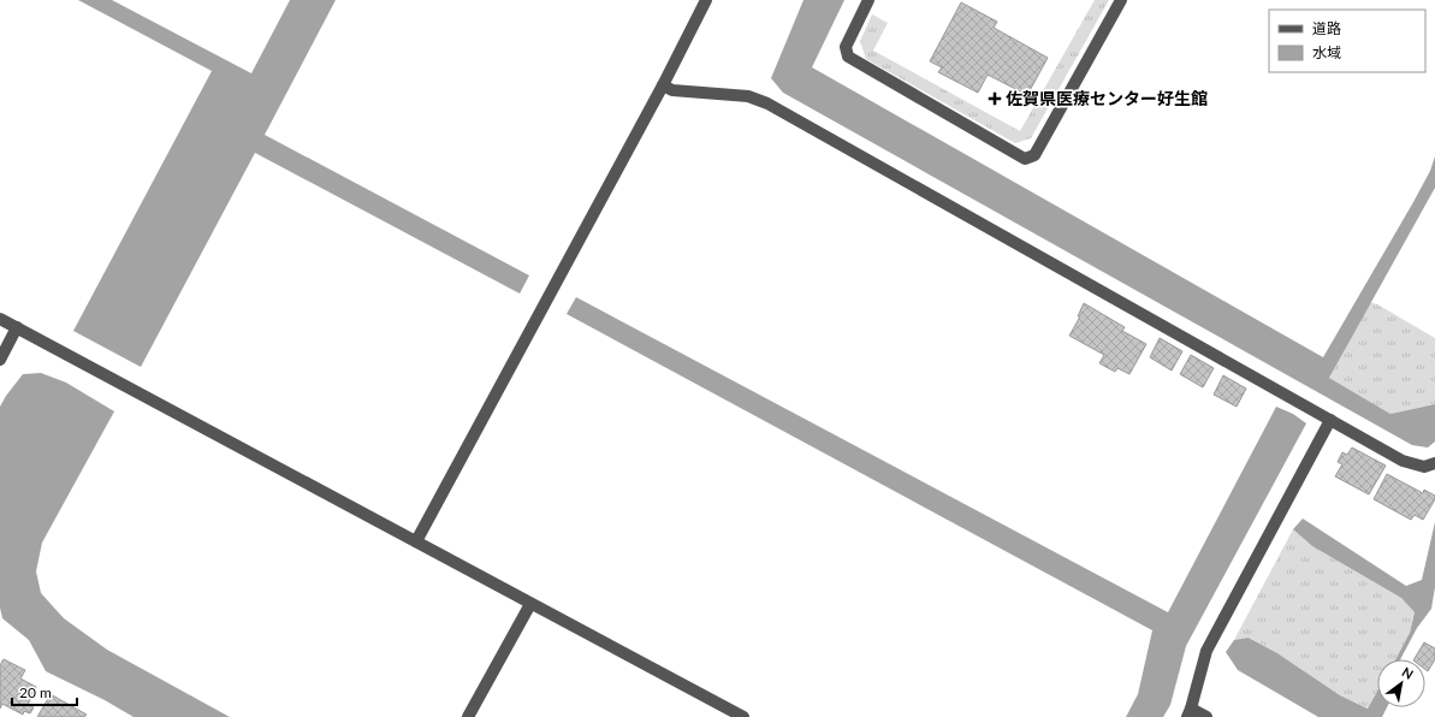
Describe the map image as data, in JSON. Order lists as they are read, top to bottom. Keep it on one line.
{"places":{"health":["佐賀県医療センター好生館"]},"legend":["道路","水域"],"scale_bar":"20 m","north":"top right"}
